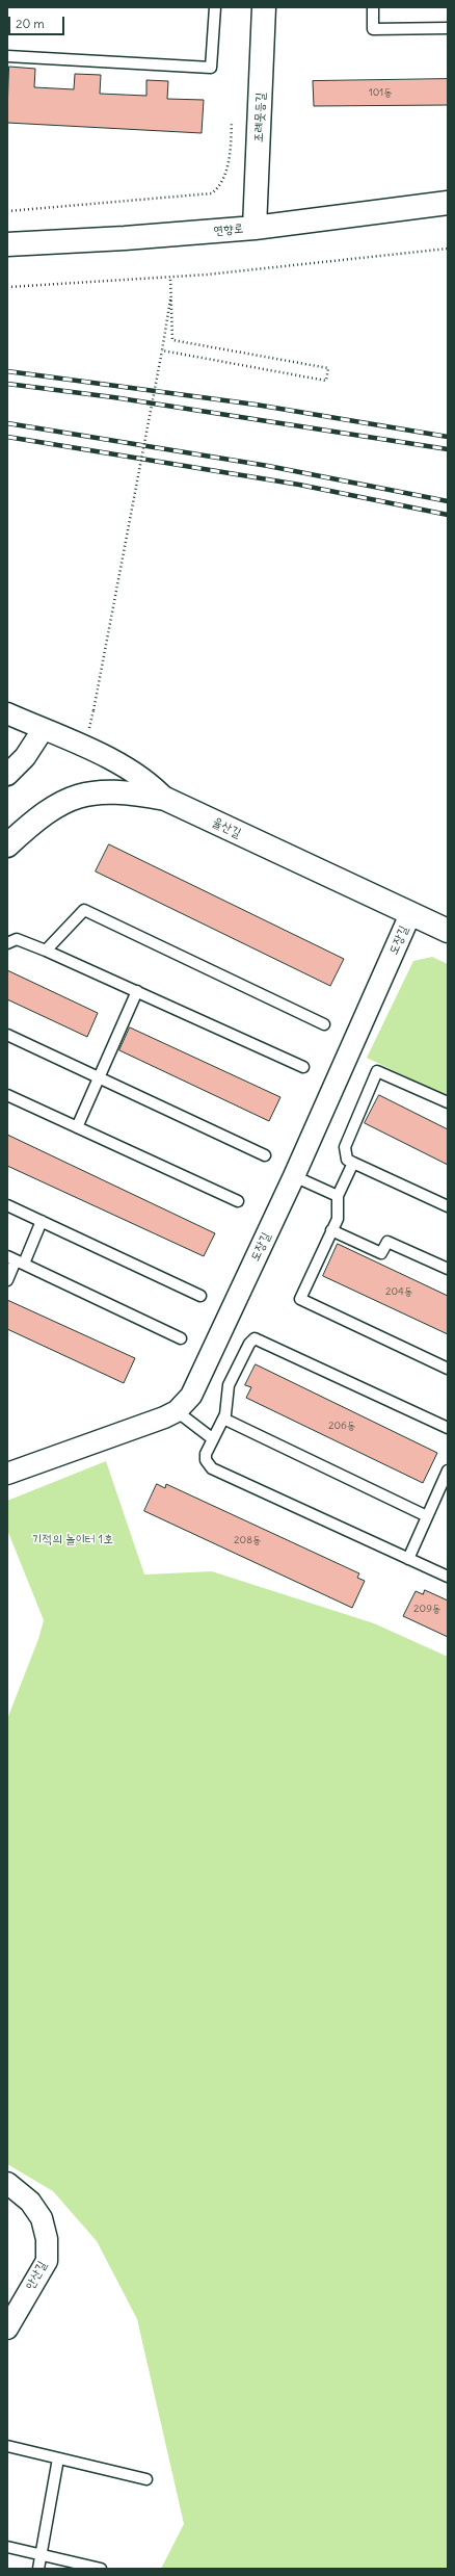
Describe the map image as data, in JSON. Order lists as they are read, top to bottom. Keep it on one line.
{"streets":{"street":["조례못등길","연향로","율산길","도장길","안산길"]},"crossings":[["조례못등길","연향로"],["율산길","도장길"]],"parks":["기적의 놀이터 1호"],"house_numbers":["101동","204동","206동","208동","209동"],"scale_bar":"20 m"}
